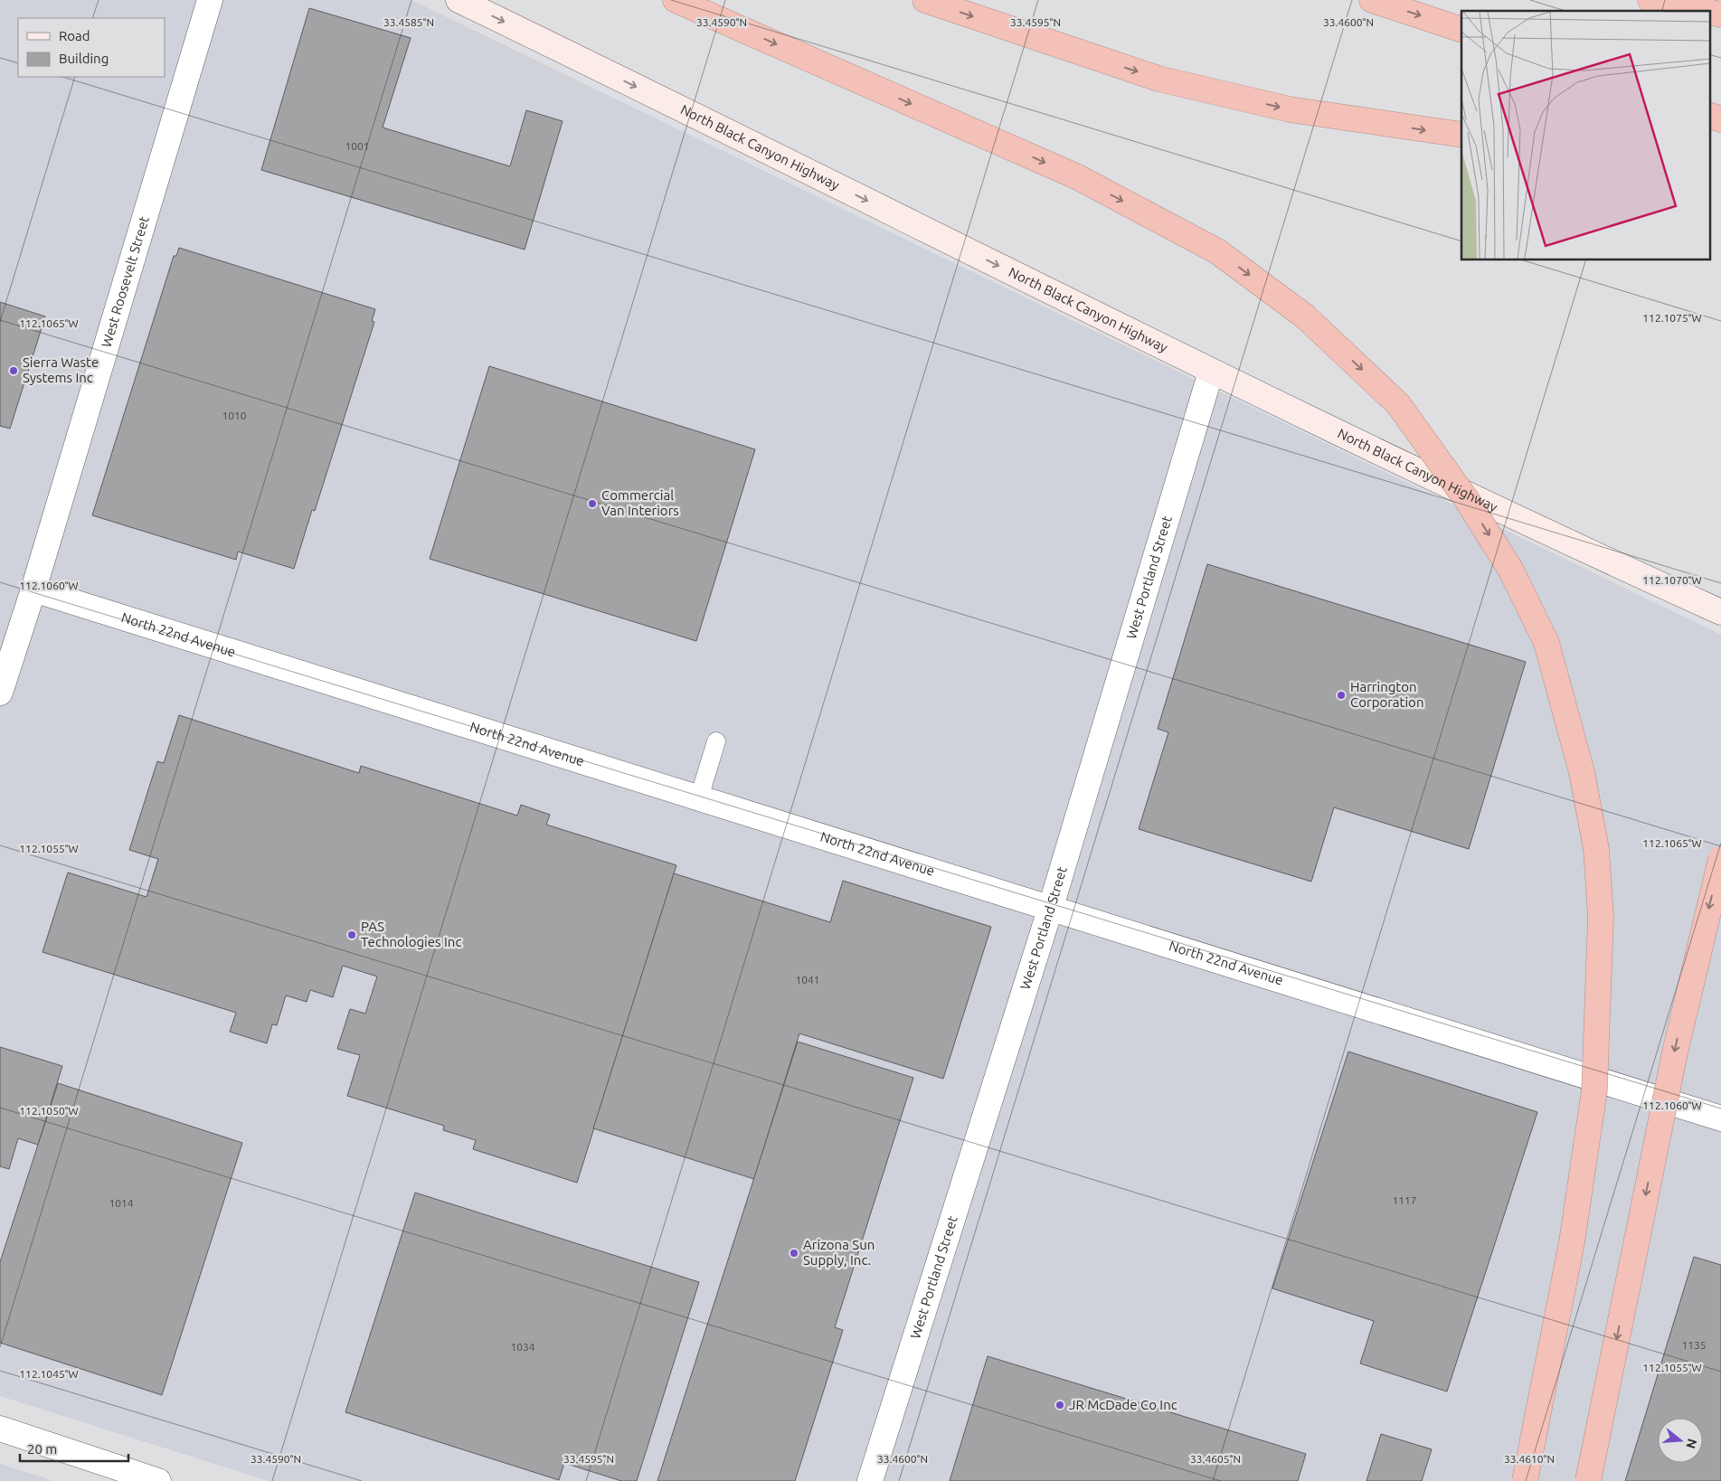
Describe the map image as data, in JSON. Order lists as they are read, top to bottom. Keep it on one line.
{"streets":{"main road":["North Black Canyon Highway"],"street":["West Roosevelt Street","West Portland Street","North 22nd Avenue"]},"crossings":[["North Black Canyon Highway","West Portland Street"],["West Roosevelt Street","North 22nd Avenue"],["West Portland Street","North 22nd Avenue"]],"one_way":["North Black Canyon Highway"],"places":["Sierra Waste Systems Inc","Commercial Van Interiors","Harrington Corporation","PAS Technologies Inc","Arizona Sun Supply, Inc.","JR McDade Co Inc"],"house_numbers":["1001","1010","1041","1117","1014","1135","1034"],"legend":["Road","Building"],"scale_bar":"20 m","north":"right","coordinates":["33.4585°N","33.4590°N","33.4595°N","33.4600°N","112.1075°W","112.1065°W","112.1070°W","112.1060°W","112.1055°W","112.1050°W","112.1045°W","33.4605°N","33.4610°N"]}
